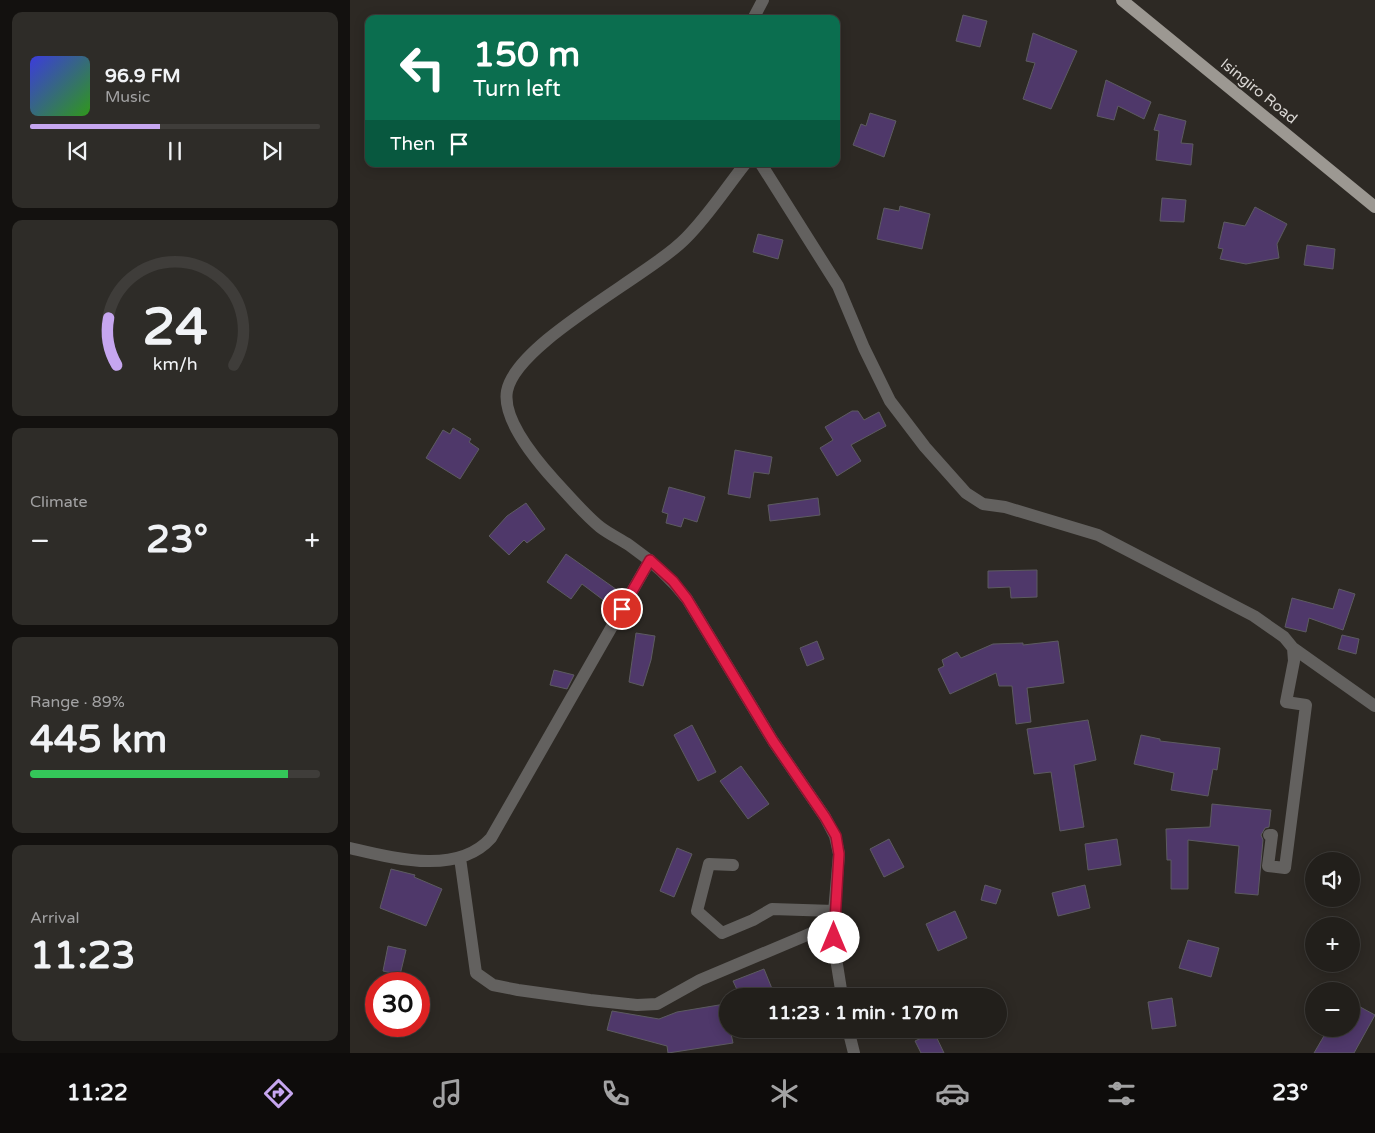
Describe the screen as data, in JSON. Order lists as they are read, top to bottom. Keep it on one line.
{"streets":{"main road":["Isingiro Road"]},"page":{"turn":["150 m","Turn left"],"song":["96.9 FM","Music"],"then":"Then","tile":["Climate",["Range · 89%","445 km"],["Arrival","11:23"]],"heat":["−","23°","+"],"map_buttons":["+","−"],"limit":"30","trip":"11:23 · 1 min · 170 m","tabs":["11:22","23°"],"gauge":["24","km/h"]}}
